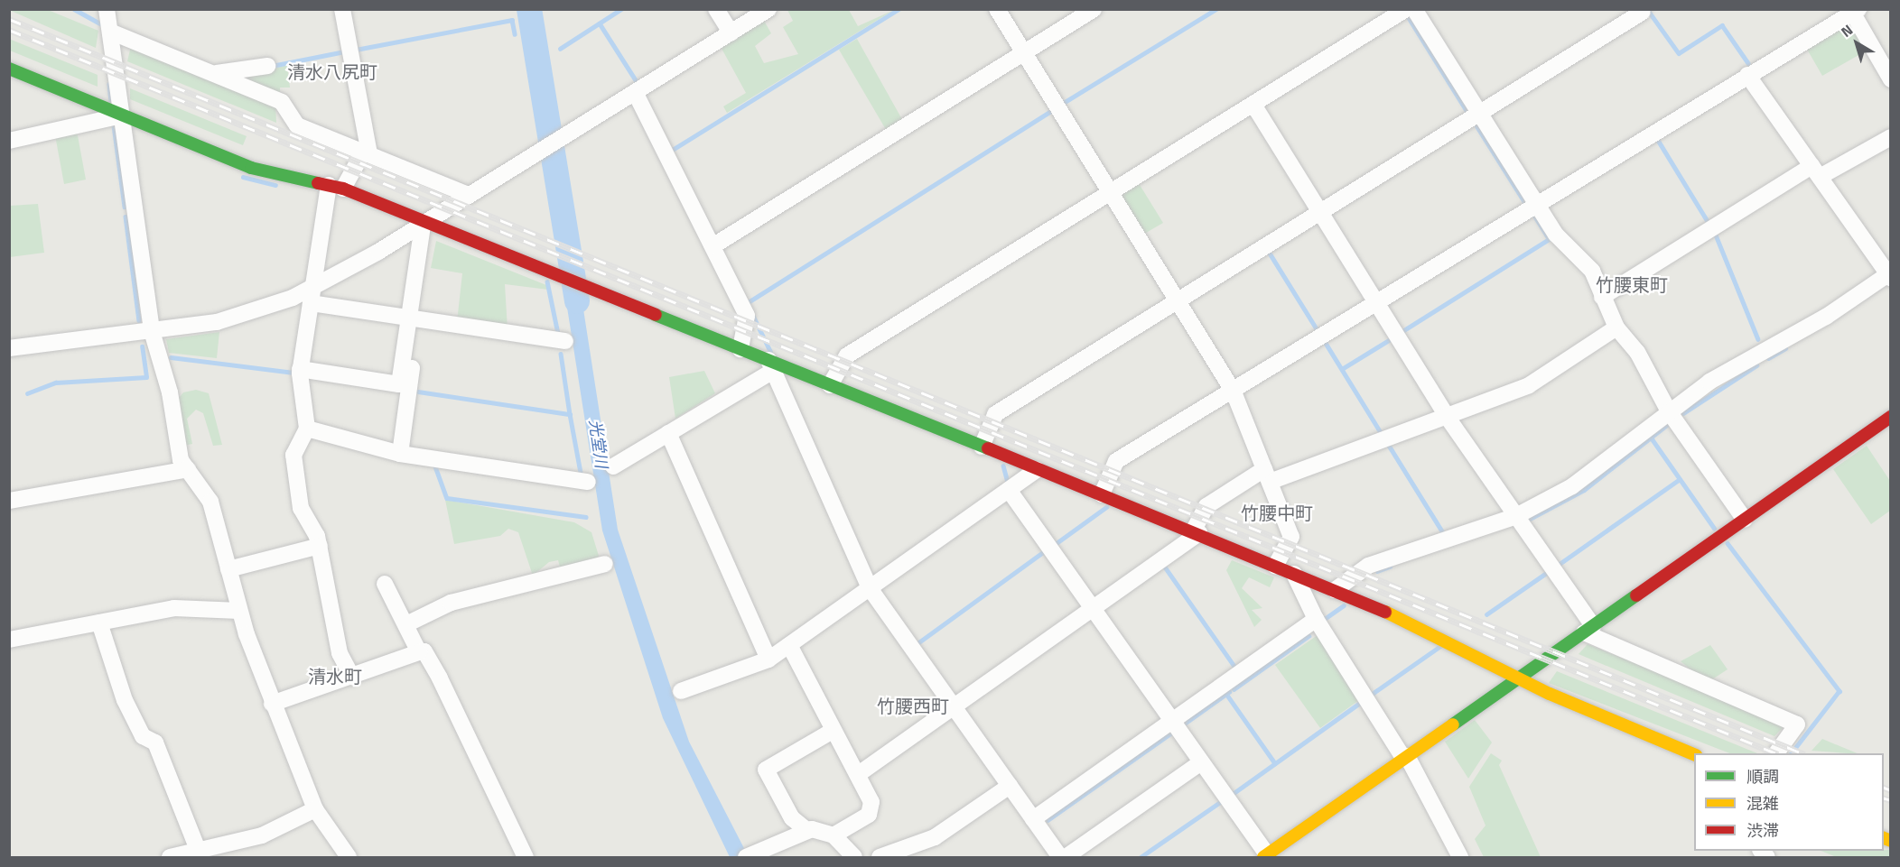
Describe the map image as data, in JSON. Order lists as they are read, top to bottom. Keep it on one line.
{"districts":["清水八尻町","竹腰東町","竹腰中町","清水町","竹腰西町"],"water":["光堂川"],"legend":["順調","混雑","渋滞"],"north":"top left"}
